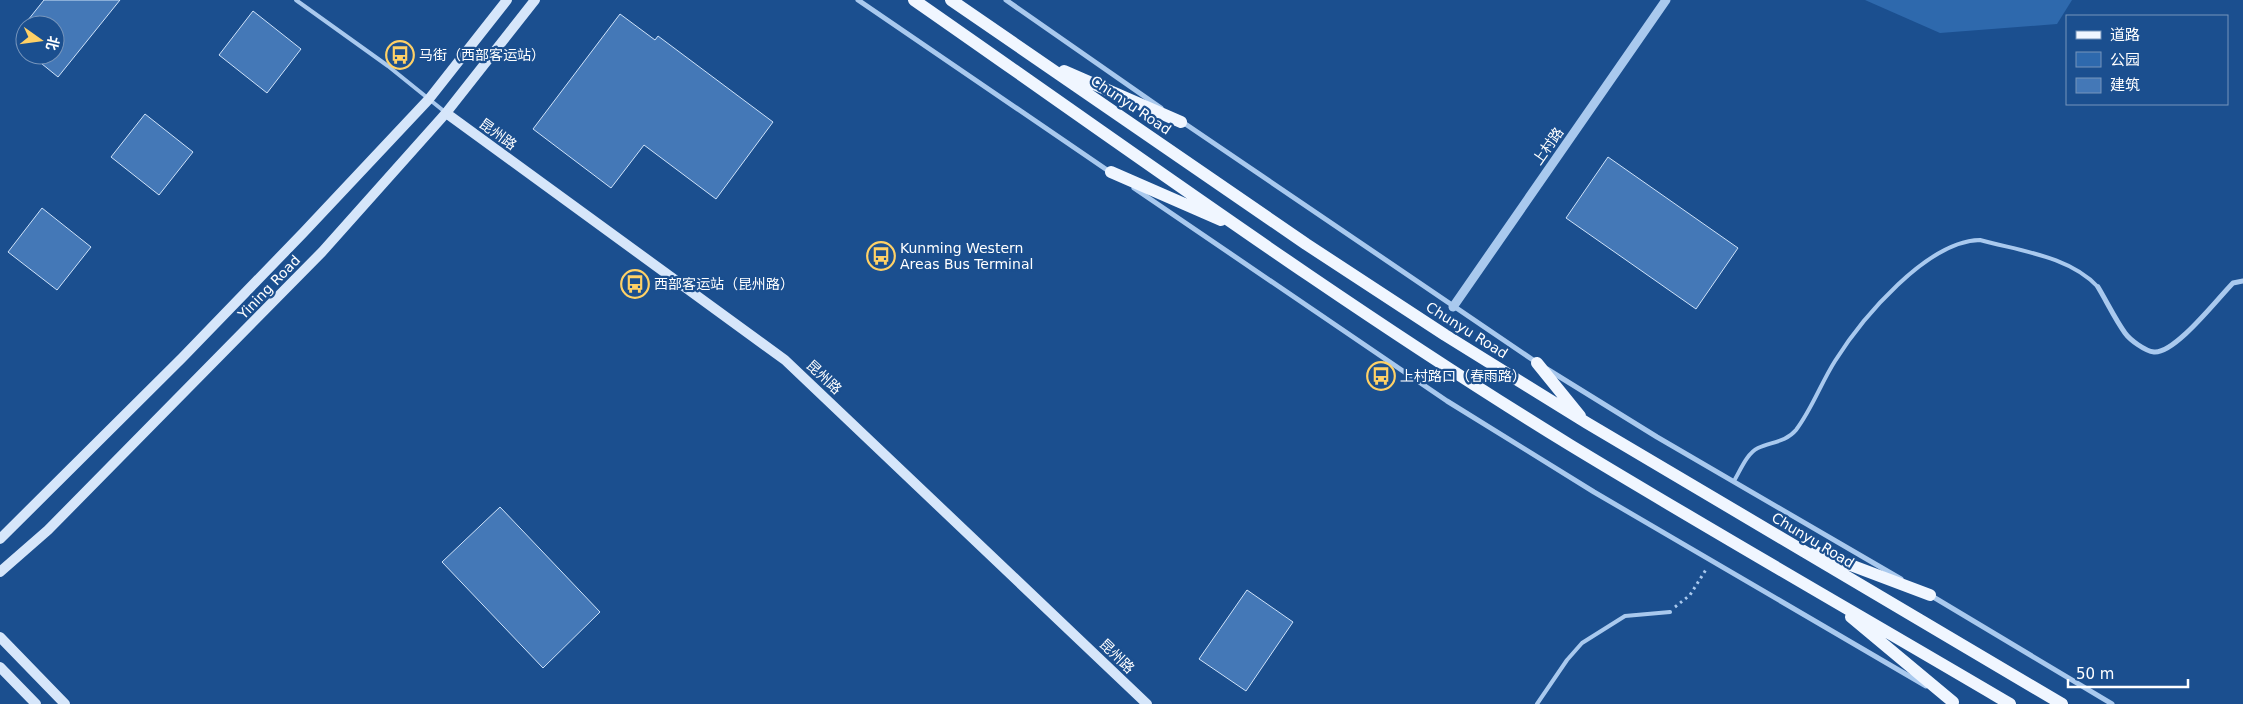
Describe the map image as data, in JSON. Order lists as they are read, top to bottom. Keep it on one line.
{"streets":{"main road":["Chunyu Road","昆州路","Yining Road"],"street":["上村路"]},"crossings":[["昆州路","Yining Road"]],"places":{"bus stop":["马街（西部客运站）","Kunming Western Areas Bus Terminal","西部客运站（昆州路）","上村路口（春雨路）"]},"legend":["道路","公园","建筑"],"scale_bar":"50 m","north":"right"}
